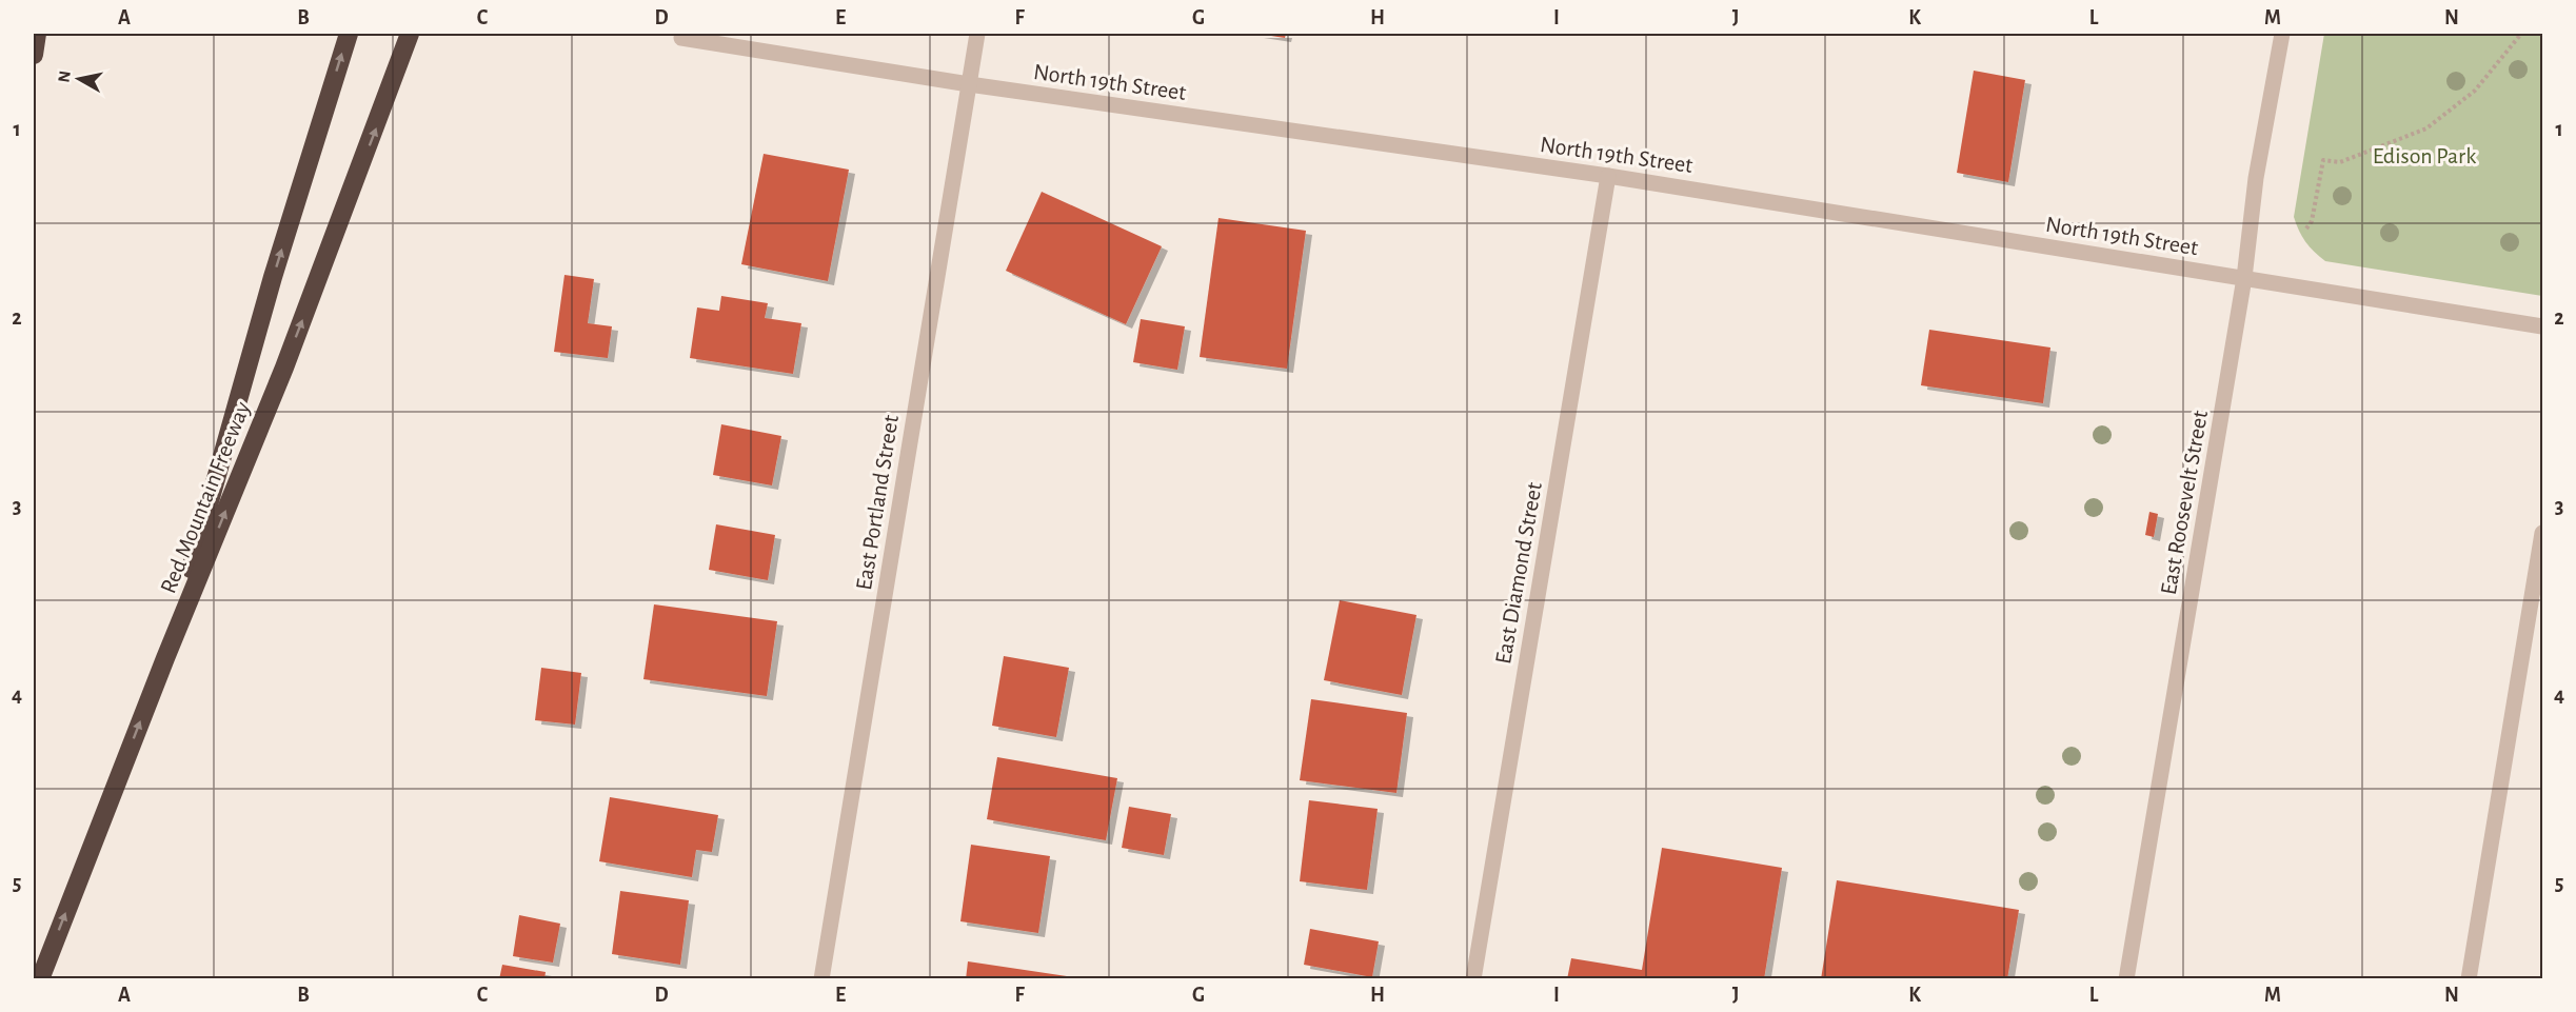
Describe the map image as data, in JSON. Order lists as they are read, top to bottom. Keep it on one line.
{"streets":{"highway":["Red Mountain Freeway"],"street":["North 19th Street","East Portland Street","East Roosevelt Street","East Diamond Street"]},"crossings":[["North 19th Street","East Portland Street"],["North 19th Street","East Roosevelt Street"],["North 19th Street","East Diamond Street"]],"parks":["Edison Park"],"north":"left","grid":{"columns":["A","B","C","D","E","F","G","H","I","J","K","L","M","N"],"rows":["1","2","3","4","5"]}}
